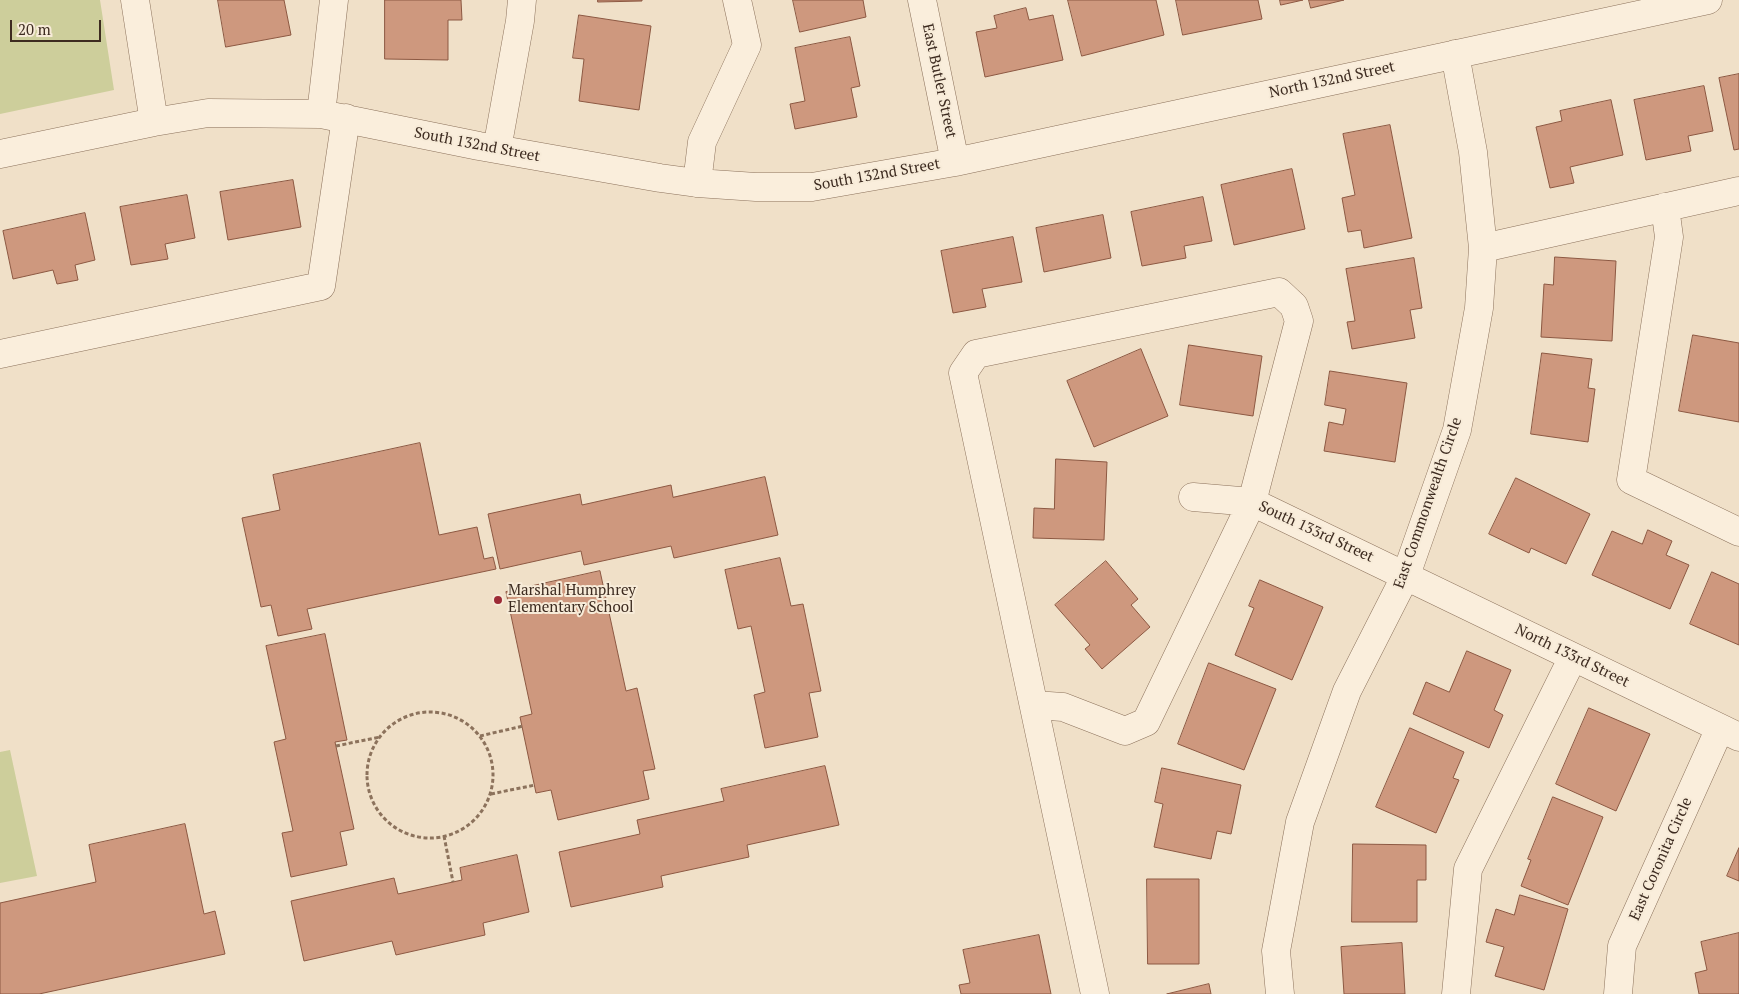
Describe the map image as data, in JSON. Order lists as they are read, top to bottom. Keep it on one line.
{"streets":{"street":["North 132nd Street","East Butler Street","South 132nd Street","East Commonwealth Circle","South 133rd Street","North 133rd Street","East Coronita Circle"]},"crossings":[["North 132nd Street","East Butler Street"],["North 132nd Street","South 132nd Street"],["North 132nd Street","East Commonwealth Circle"],["East Butler Street","South 132nd Street"],["East Commonwealth Circle","South 133rd Street"],["East Commonwealth Circle","North 133rd Street"],["South 133rd Street","North 133rd Street"],["North 133rd Street","East Coronita Circle"]],"places":["Marshal Humphrey Elementary School"],"scale_bar":"20 m"}
